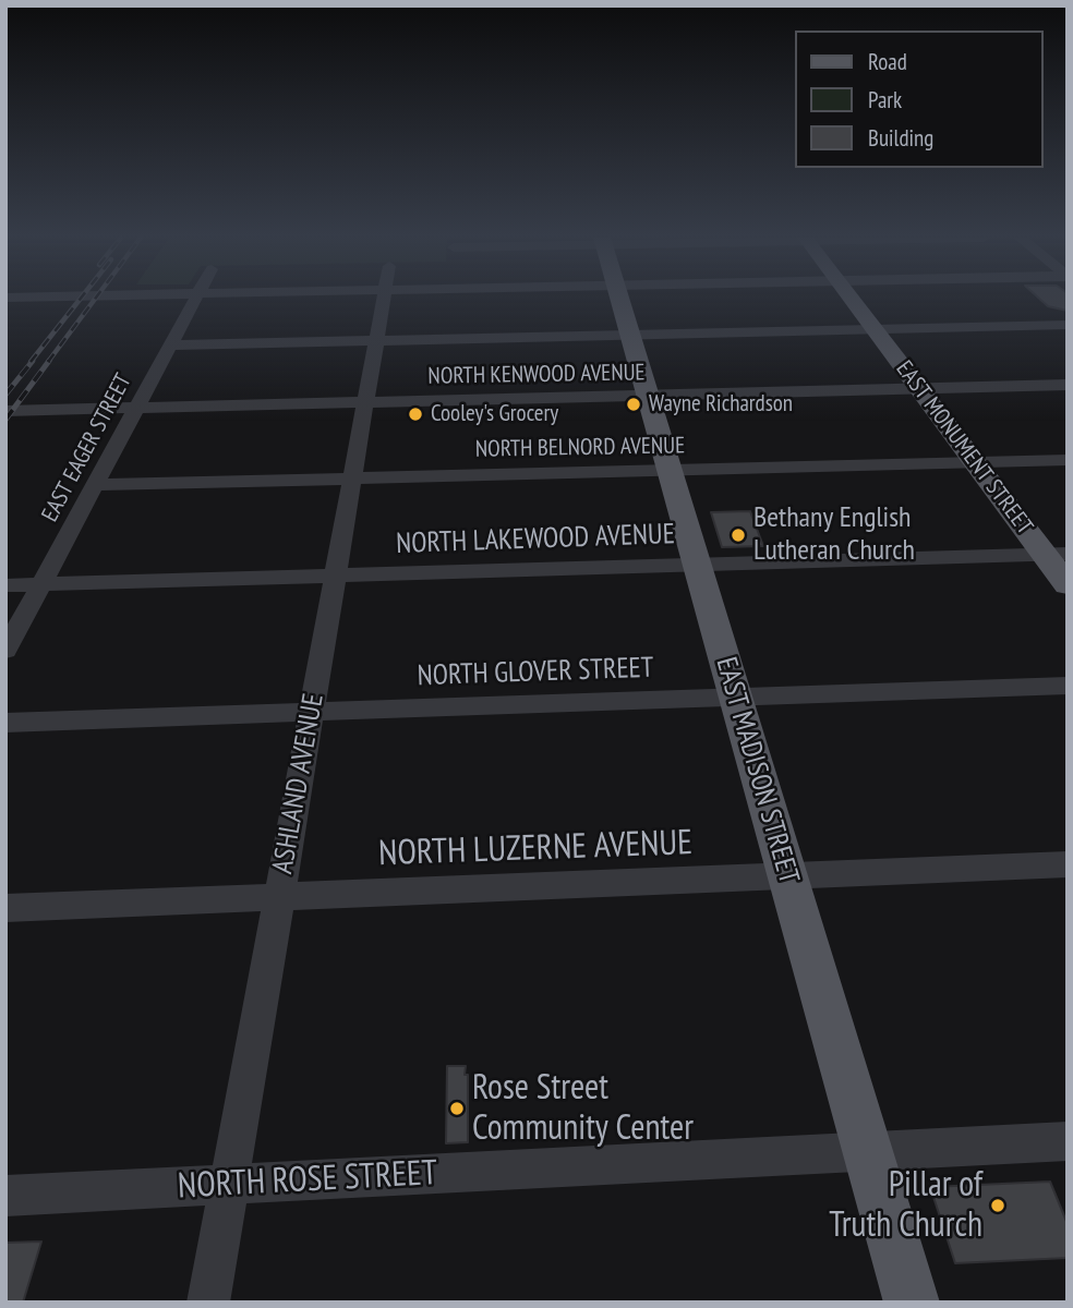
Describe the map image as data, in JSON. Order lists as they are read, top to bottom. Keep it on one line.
{"streets":{"main road":["EAST MONUMENT STREET","EAST MADISON STREET"],"street":["NORTH KENWOOD AVENUE","EAST EAGER STREET","NORTH BELNORD AVENUE","NORTH LAKEWOOD AVENUE","NORTH GLOVER STREET","ASHLAND AVENUE","NORTH LUZERNE AVENUE","NORTH ROSE STREET"]},"crossings":[["NORTH KENWOOD AVENUE","EAST EAGER STREET"],["NORTH KENWOOD AVENUE","EAST MONUMENT STREET"],["NORTH KENWOOD AVENUE","EAST MADISON STREET"],["NORTH KENWOOD AVENUE","ASHLAND AVENUE"],["EAST EAGER STREET","NORTH BELNORD AVENUE"],["EAST EAGER STREET","NORTH LAKEWOOD AVENUE"],["NORTH BELNORD AVENUE","EAST MONUMENT STREET"],["NORTH BELNORD AVENUE","EAST MADISON STREET"],["NORTH BELNORD AVENUE","ASHLAND AVENUE"],["EAST MONUMENT STREET","NORTH LAKEWOOD AVENUE"],["NORTH LAKEWOOD AVENUE","EAST MADISON STREET"],["NORTH LAKEWOOD AVENUE","ASHLAND AVENUE"],["NORTH GLOVER STREET","EAST MADISON STREET"],["NORTH GLOVER STREET","ASHLAND AVENUE"],["EAST MADISON STREET","NORTH LUZERNE AVENUE"],["EAST MADISON STREET","NORTH ROSE STREET"],["ASHLAND AVENUE","NORTH LUZERNE AVENUE"],["ASHLAND AVENUE","NORTH ROSE STREET"]],"places":["Wayne Richardson","Cooley's Grocery","Bethany English Lutheran Church","Rose Street Community Center","Pillar of Truth Church"],"legend":["Road","Park","Building"]}
